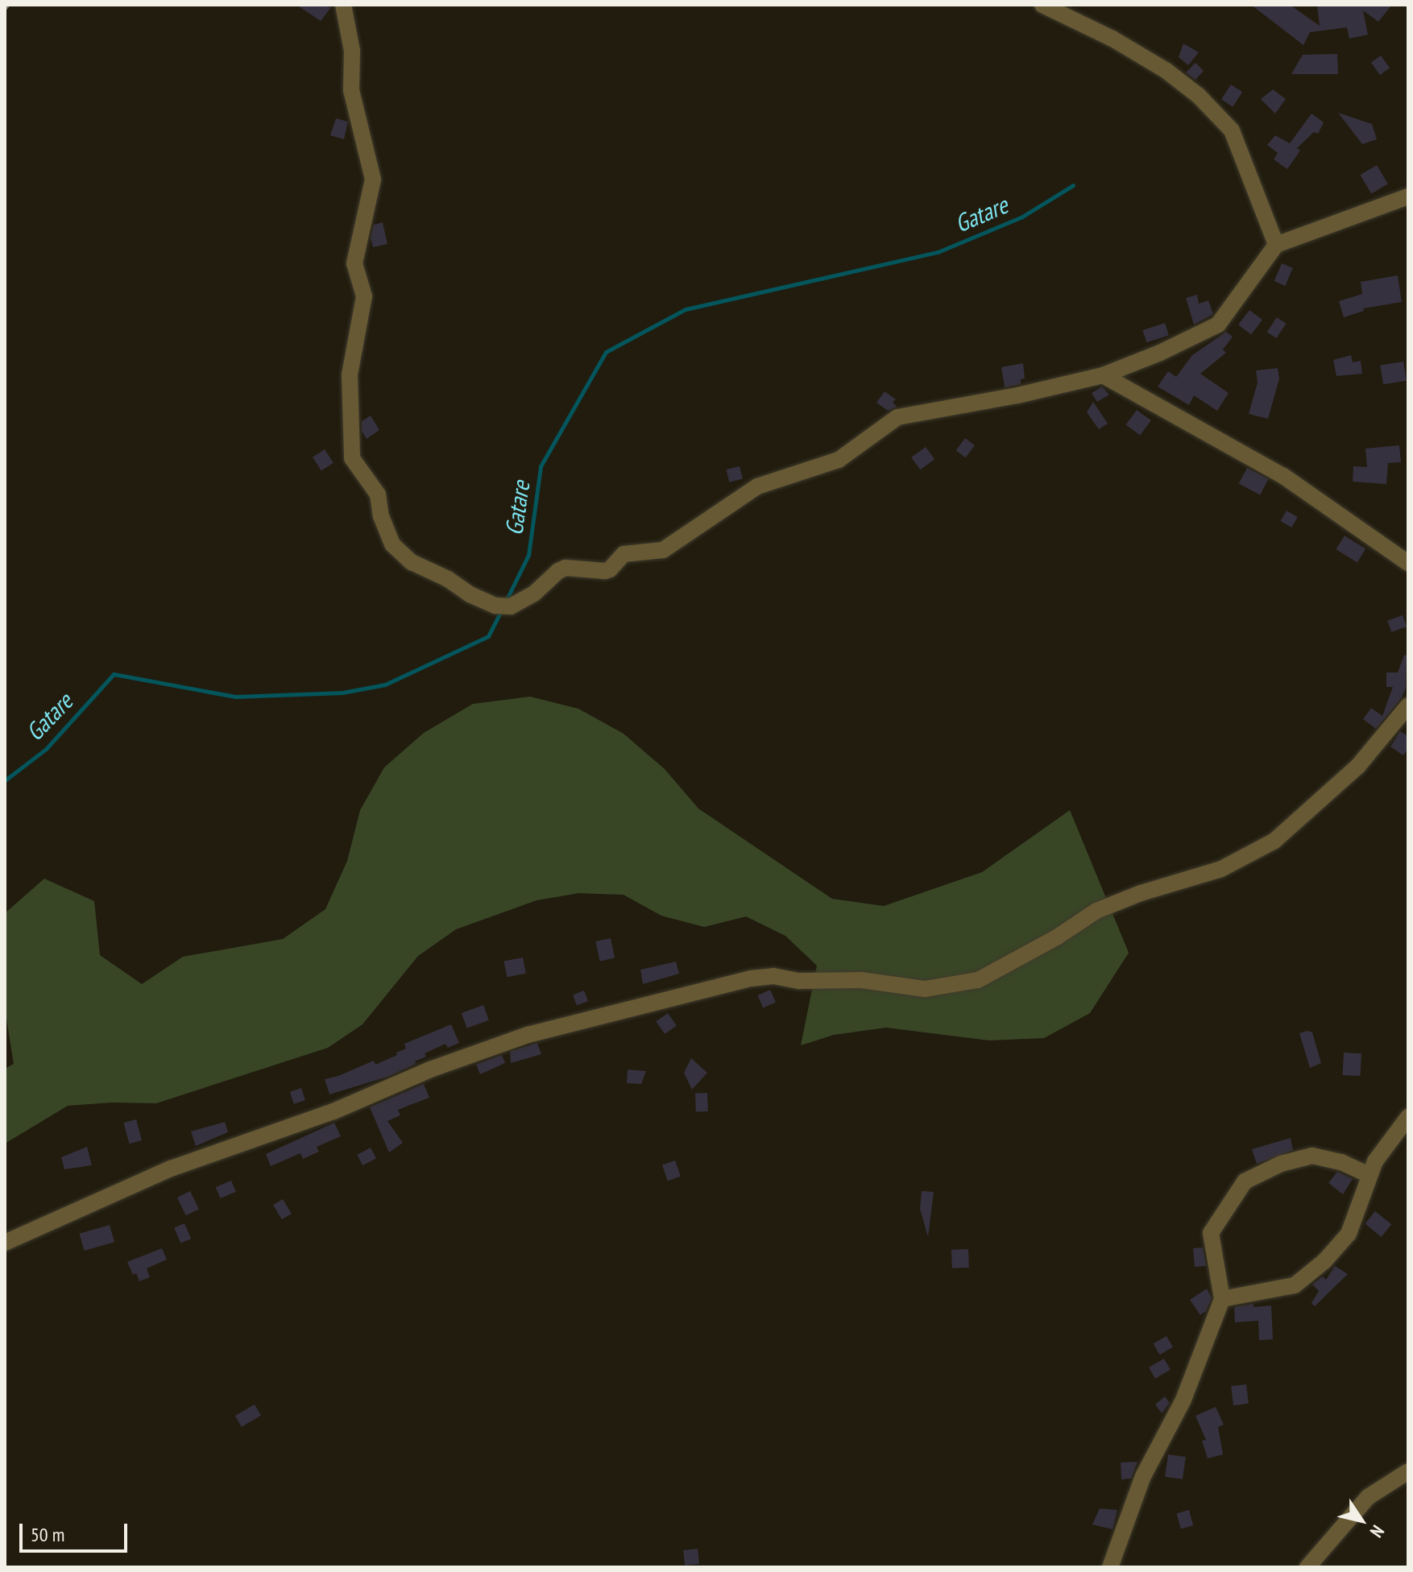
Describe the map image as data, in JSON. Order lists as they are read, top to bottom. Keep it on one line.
{"water":["Gatare"],"scale_bar":"50 m","north":"bottom right"}
